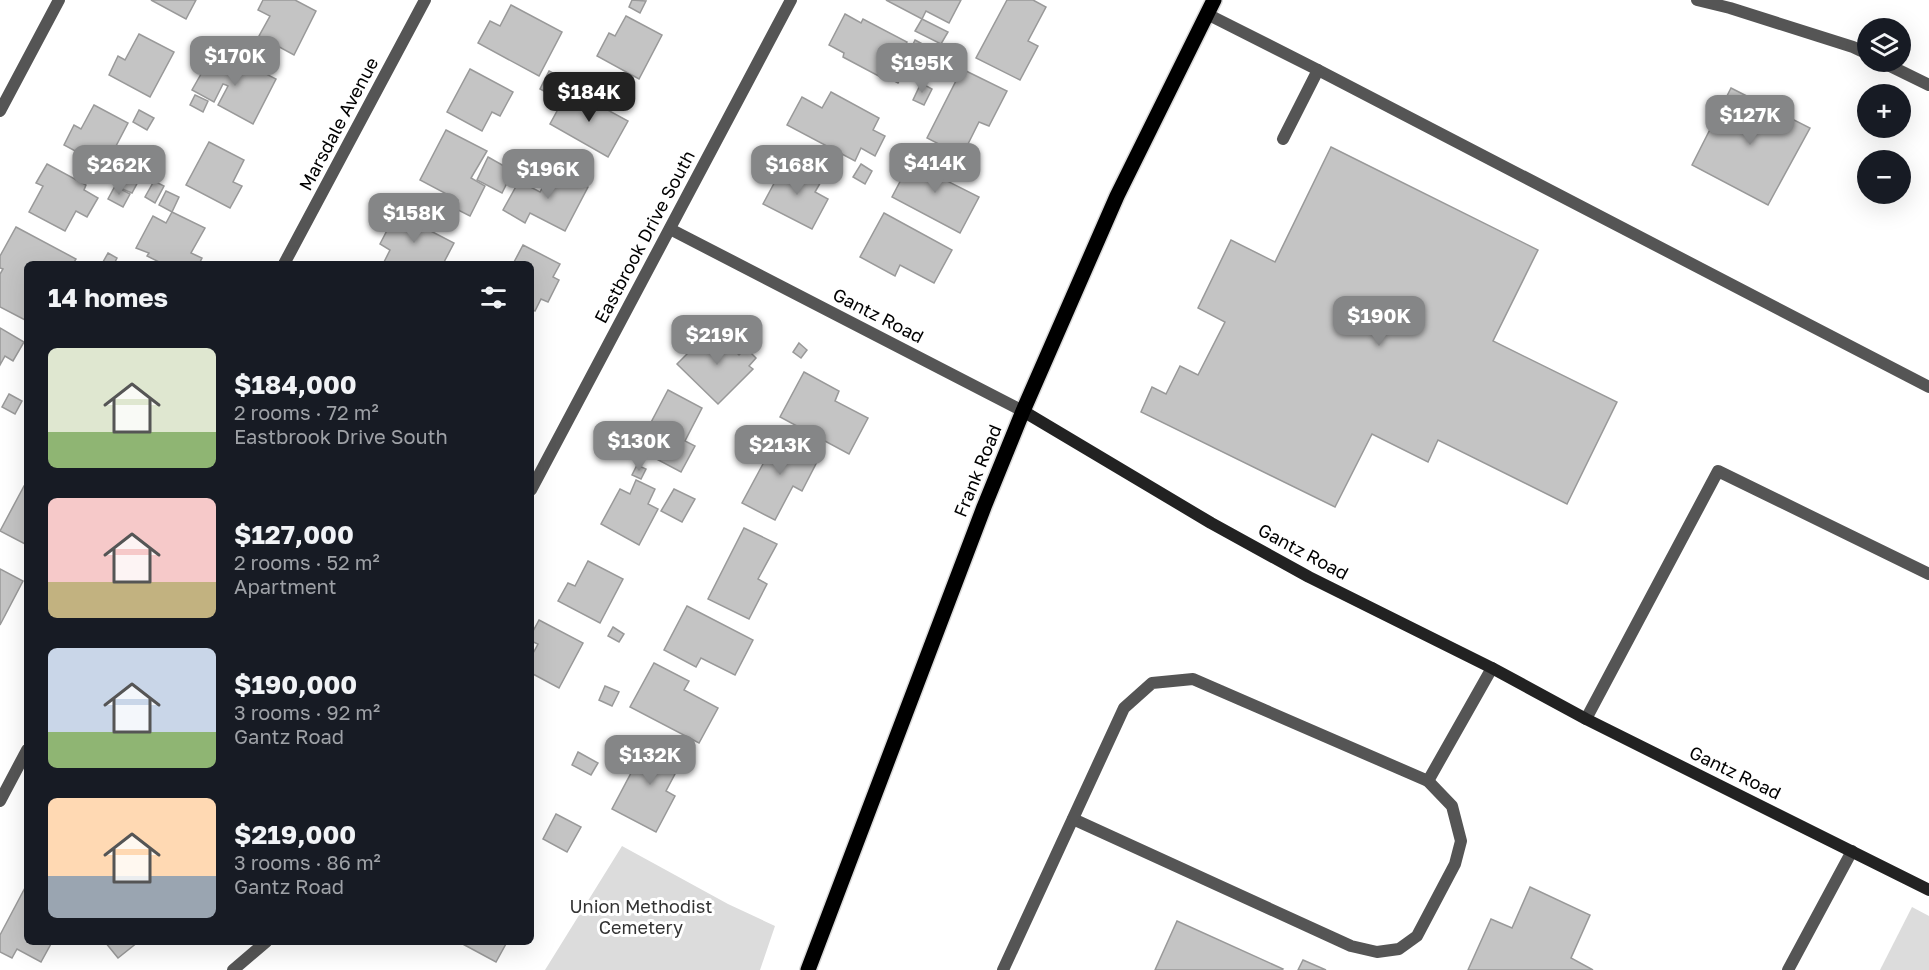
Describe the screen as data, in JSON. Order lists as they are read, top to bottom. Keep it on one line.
{"streets":{"main road":["Gantz Road","Frank Road"],"street":["Marsdale Avenue","Eastbrook Drive South"]},"crossings":[["Eastbrook Drive South","Gantz Road"],["Gantz Road","Frank Road"]],"parks":["Union Methodist Cemetery"],"page":{"map_buttons":["+","−"],"price":["$170K","$195K","$184K","$127K","$414K","$262K","$168K","$196K","$158K","$190K","$219K","$130K","$213K","$132K"],"heading":"14 homes","list":[{"name":"$184,000","note":"2 rooms · 72 m² · Eastbrook Drive South"},{"name":"$127,000","note":"2 rooms · 52 m² · Apartment"},{"name":"$190,000","note":"3 rooms · 92 m² · Gantz Road"},{"name":"$219,000","note":"3 rooms · 86 m² · Gantz Road"}]}}
